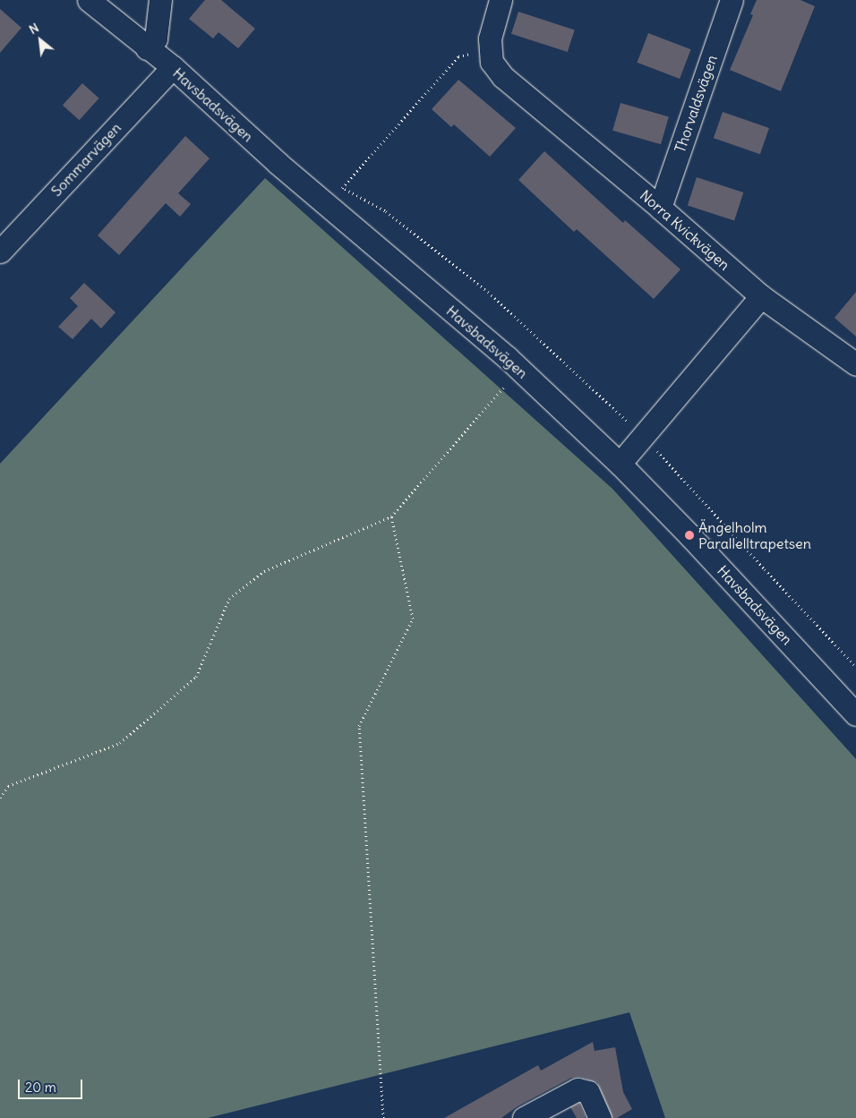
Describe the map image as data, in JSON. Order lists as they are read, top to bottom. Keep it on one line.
{"streets":{"street":["Thorvaldsvägen","Havsbadsvägen","Sommarvägen","Norra Kvickvägen"]},"crossings":[["Thorvaldsvägen","Norra Kvickvägen"],["Havsbadsvägen","Sommarvägen"]],"places":["Ängelholm Parallelltrapetsen"],"scale_bar":"20 m","north":"top left"}
